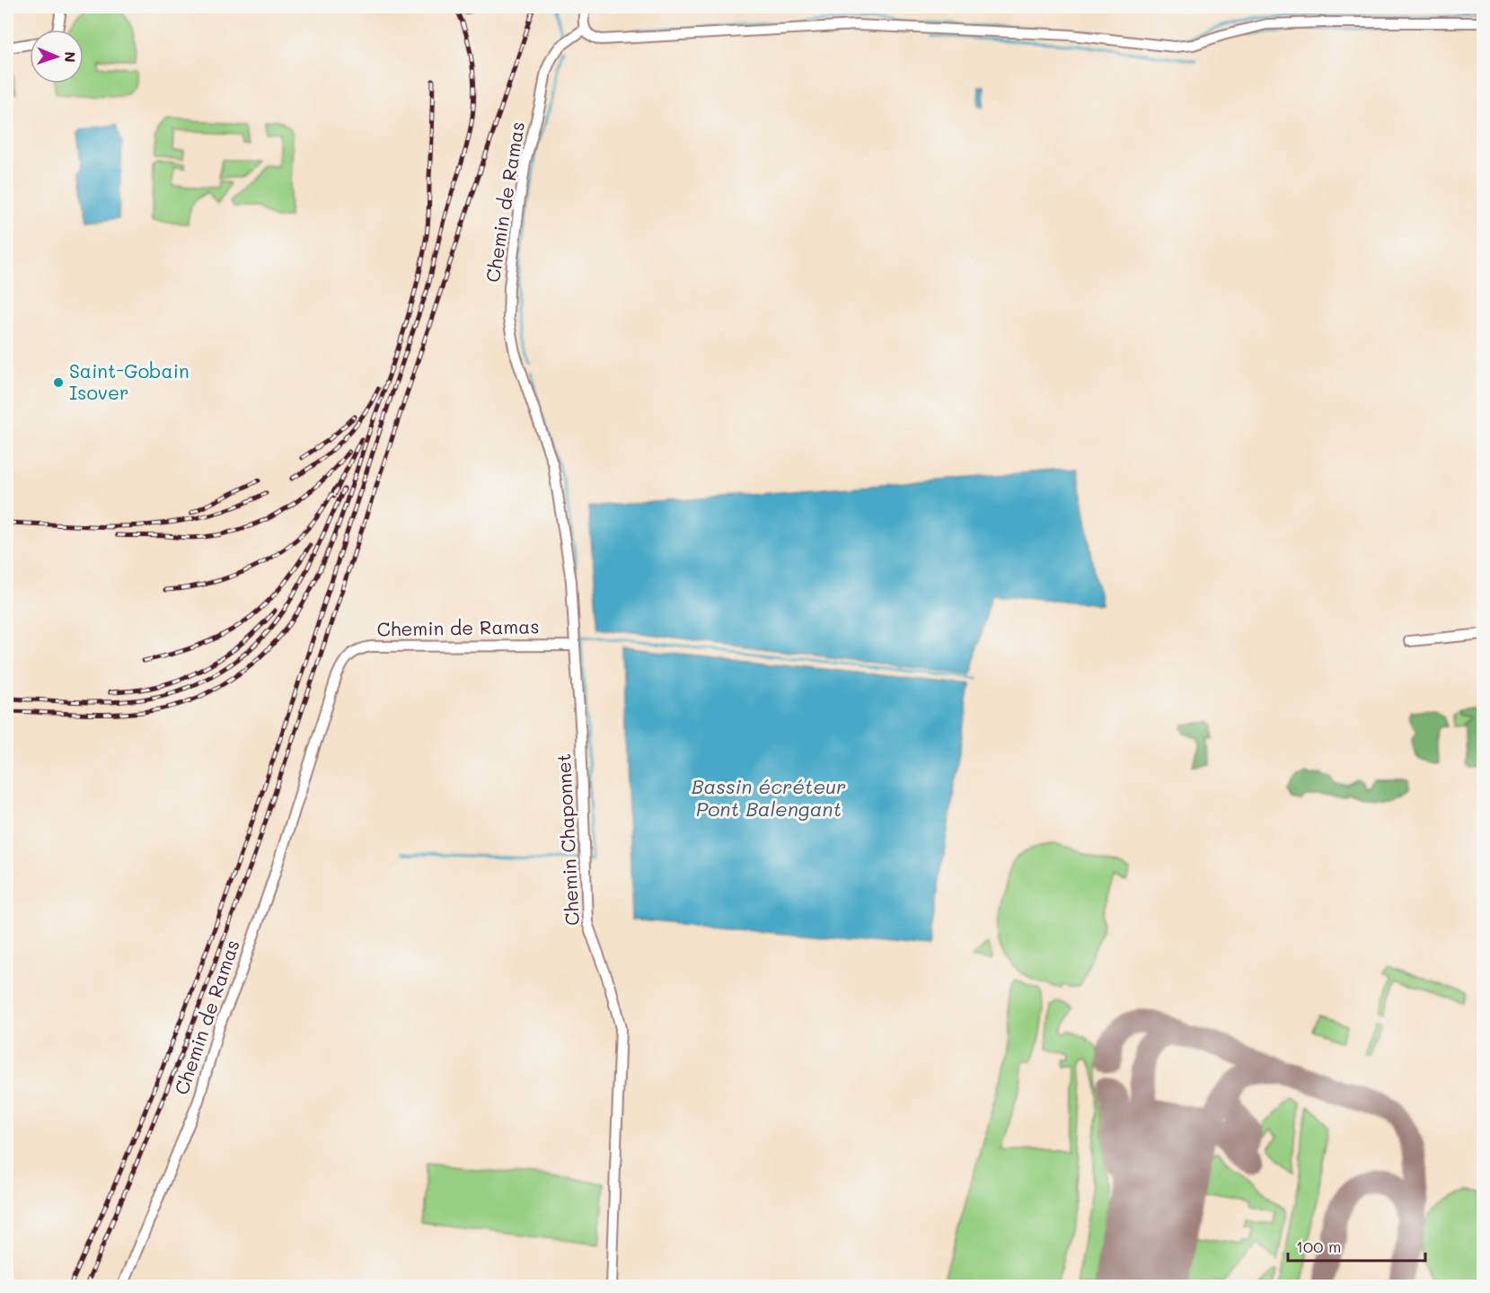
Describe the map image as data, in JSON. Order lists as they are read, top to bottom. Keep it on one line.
{"streets":{"street":["Chemin de Ramas","Chemin Chaponnet"]},"crossings":[["Chemin de Ramas","Chemin Chaponnet"]],"water":["Bassin écréteur Pont Balengant"],"places":["Saint-Gobain Isover"],"scale_bar":"100 m","north":"right"}
